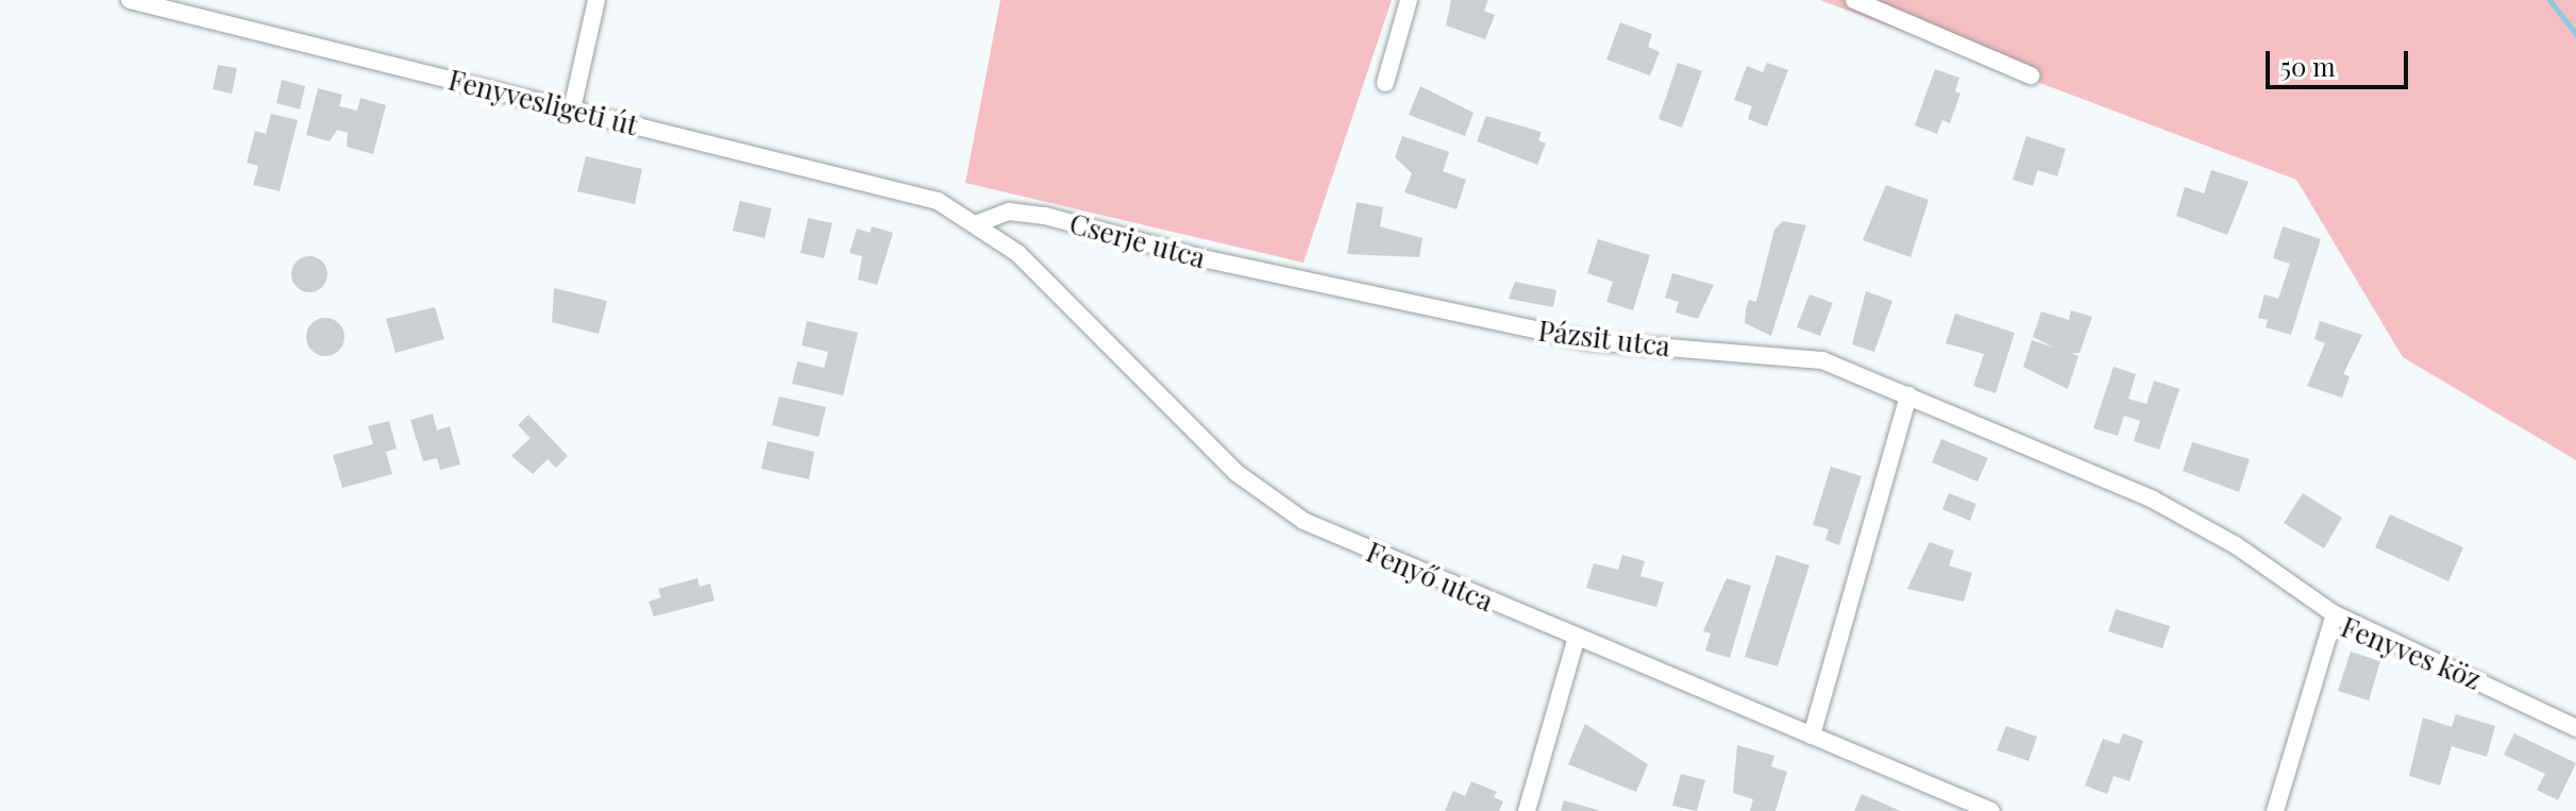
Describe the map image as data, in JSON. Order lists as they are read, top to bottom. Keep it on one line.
{"streets":{"street":["Fenyvesligeti út","Cserje utca","Pázsit utca","Fenyő utca","Fenyves köz"]},"crossings":[["Fenyvesligeti út","Fenyő utca"],["Cserje utca","Pázsit utca"],["Cserje utca","Fenyő utca"],["Pázsit utca","Fenyves köz"]],"scale_bar":"50 m"}
